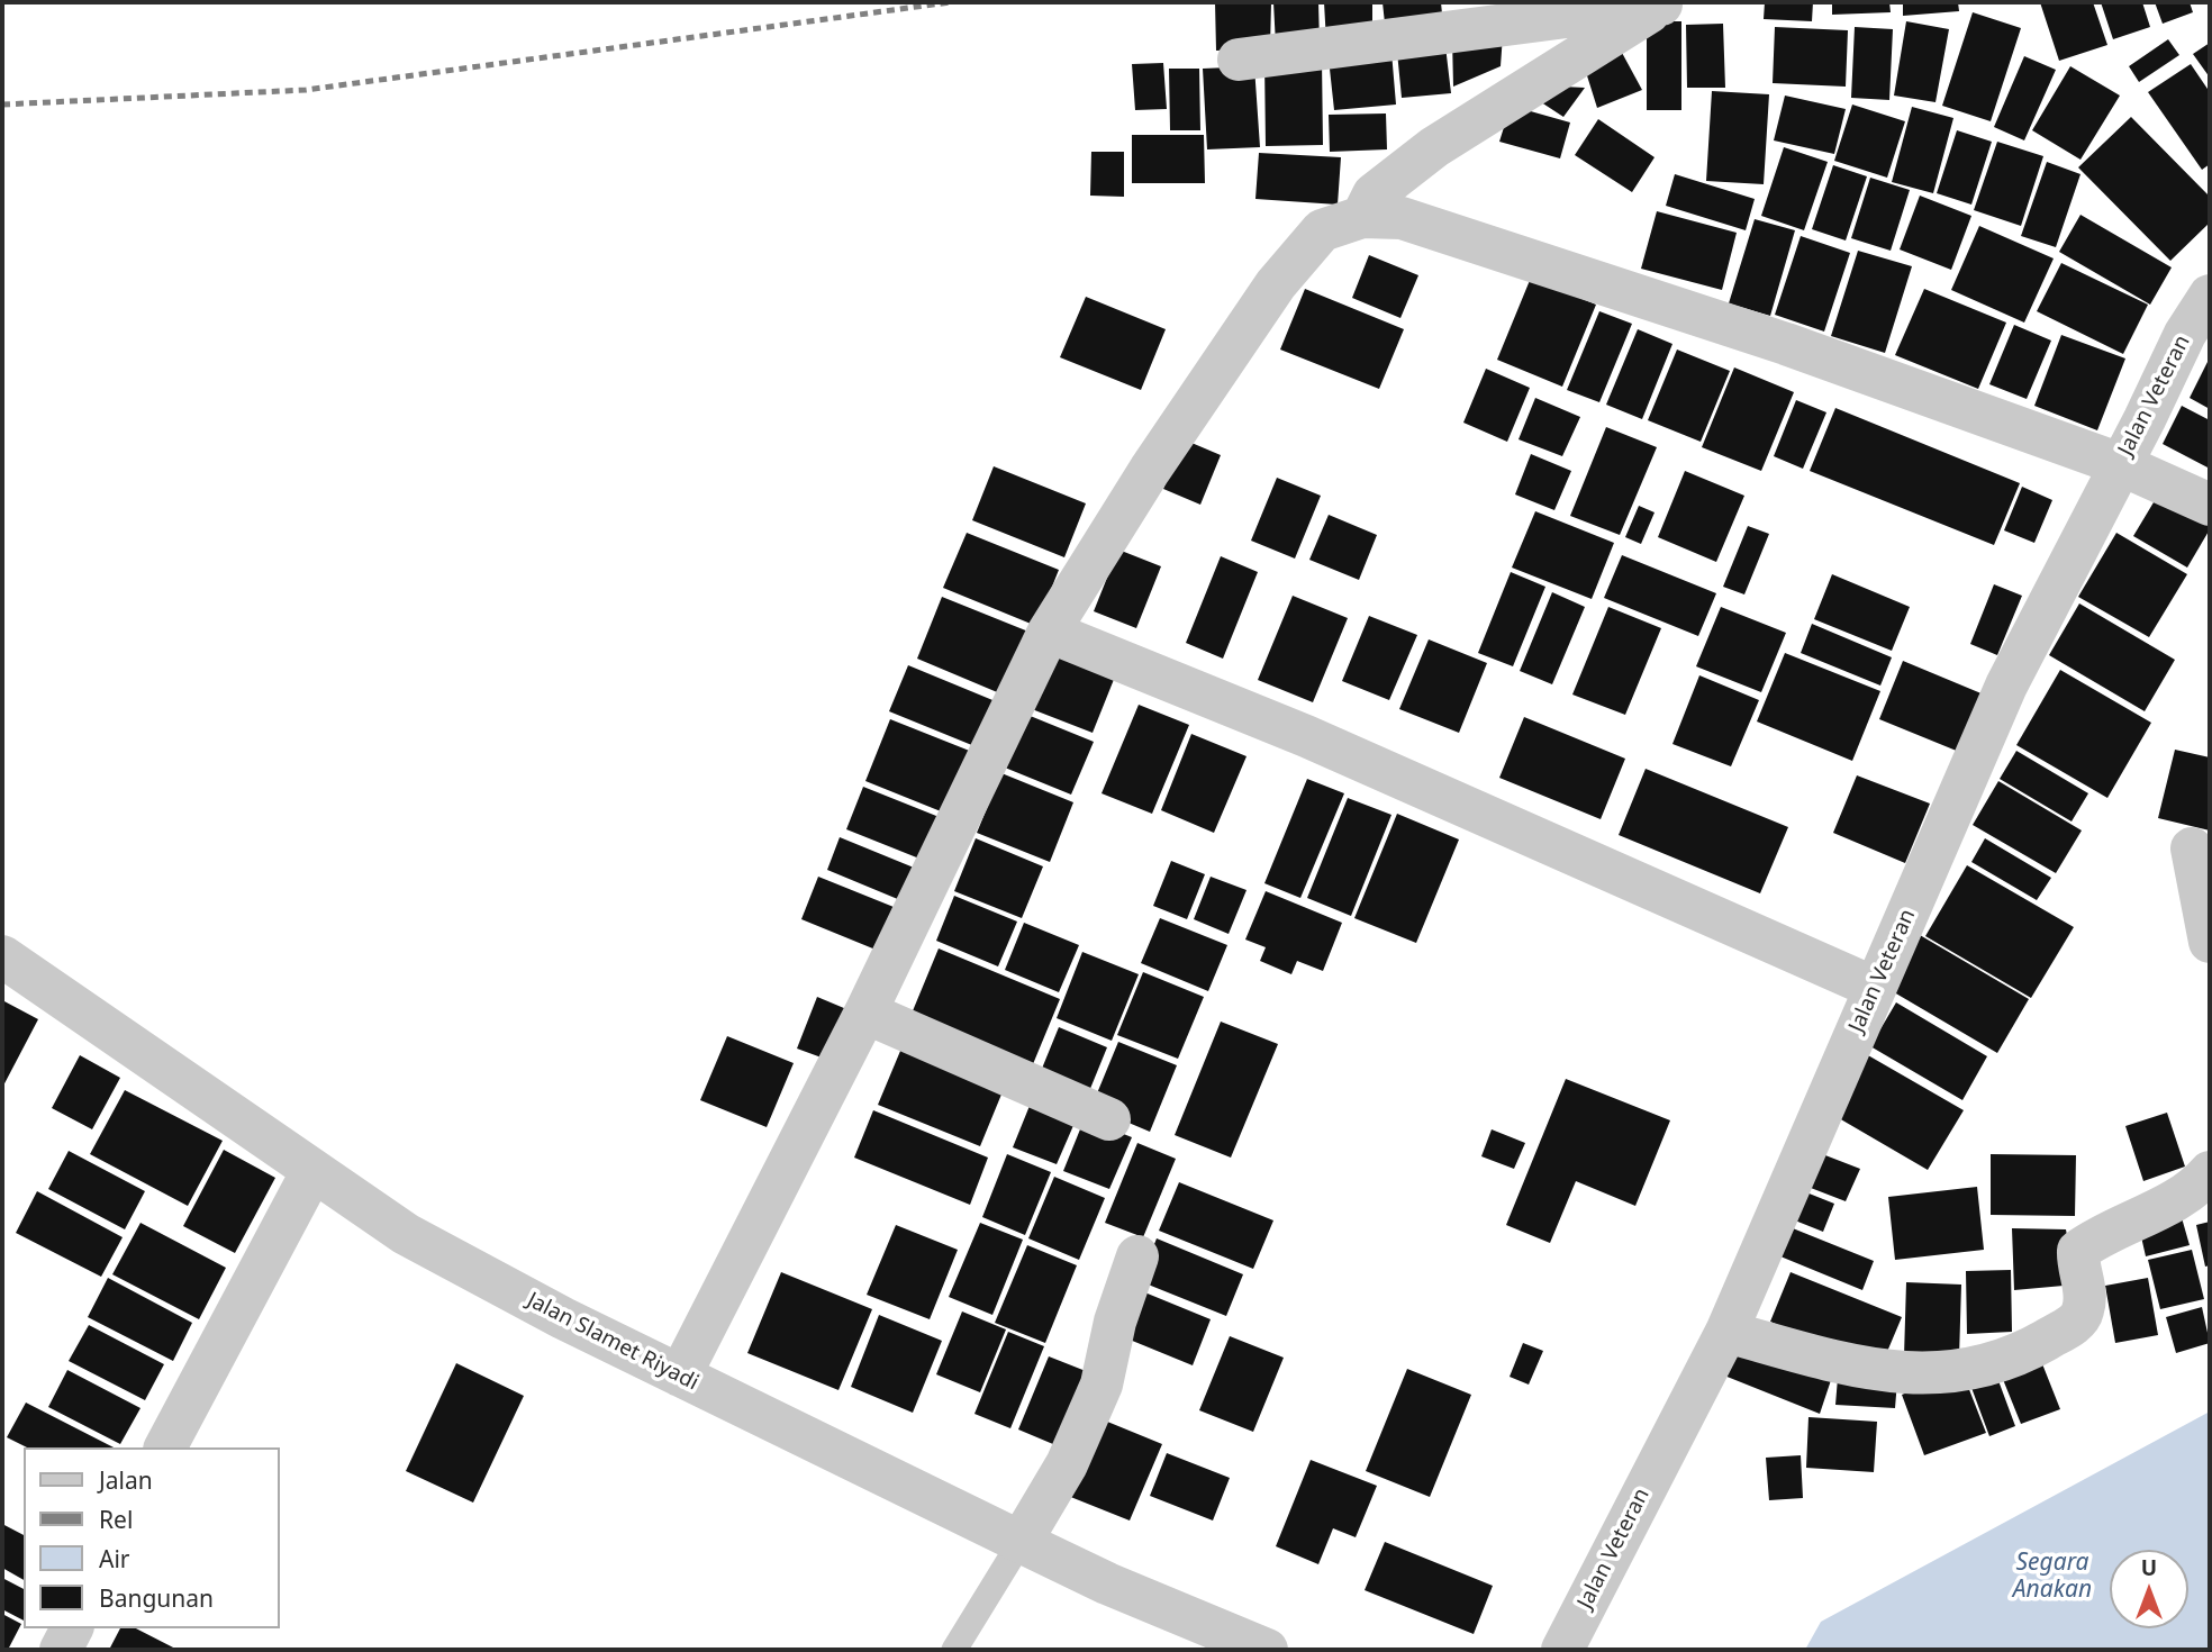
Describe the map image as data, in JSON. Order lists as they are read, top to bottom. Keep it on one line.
{"streets":{"street":["Jalan Veteran","Jalan Slamet Riyadi"]},"water":["Segara Anakan"],"legend":["Jalan","Rel","Air","Bangunan"],"north":"top"}
